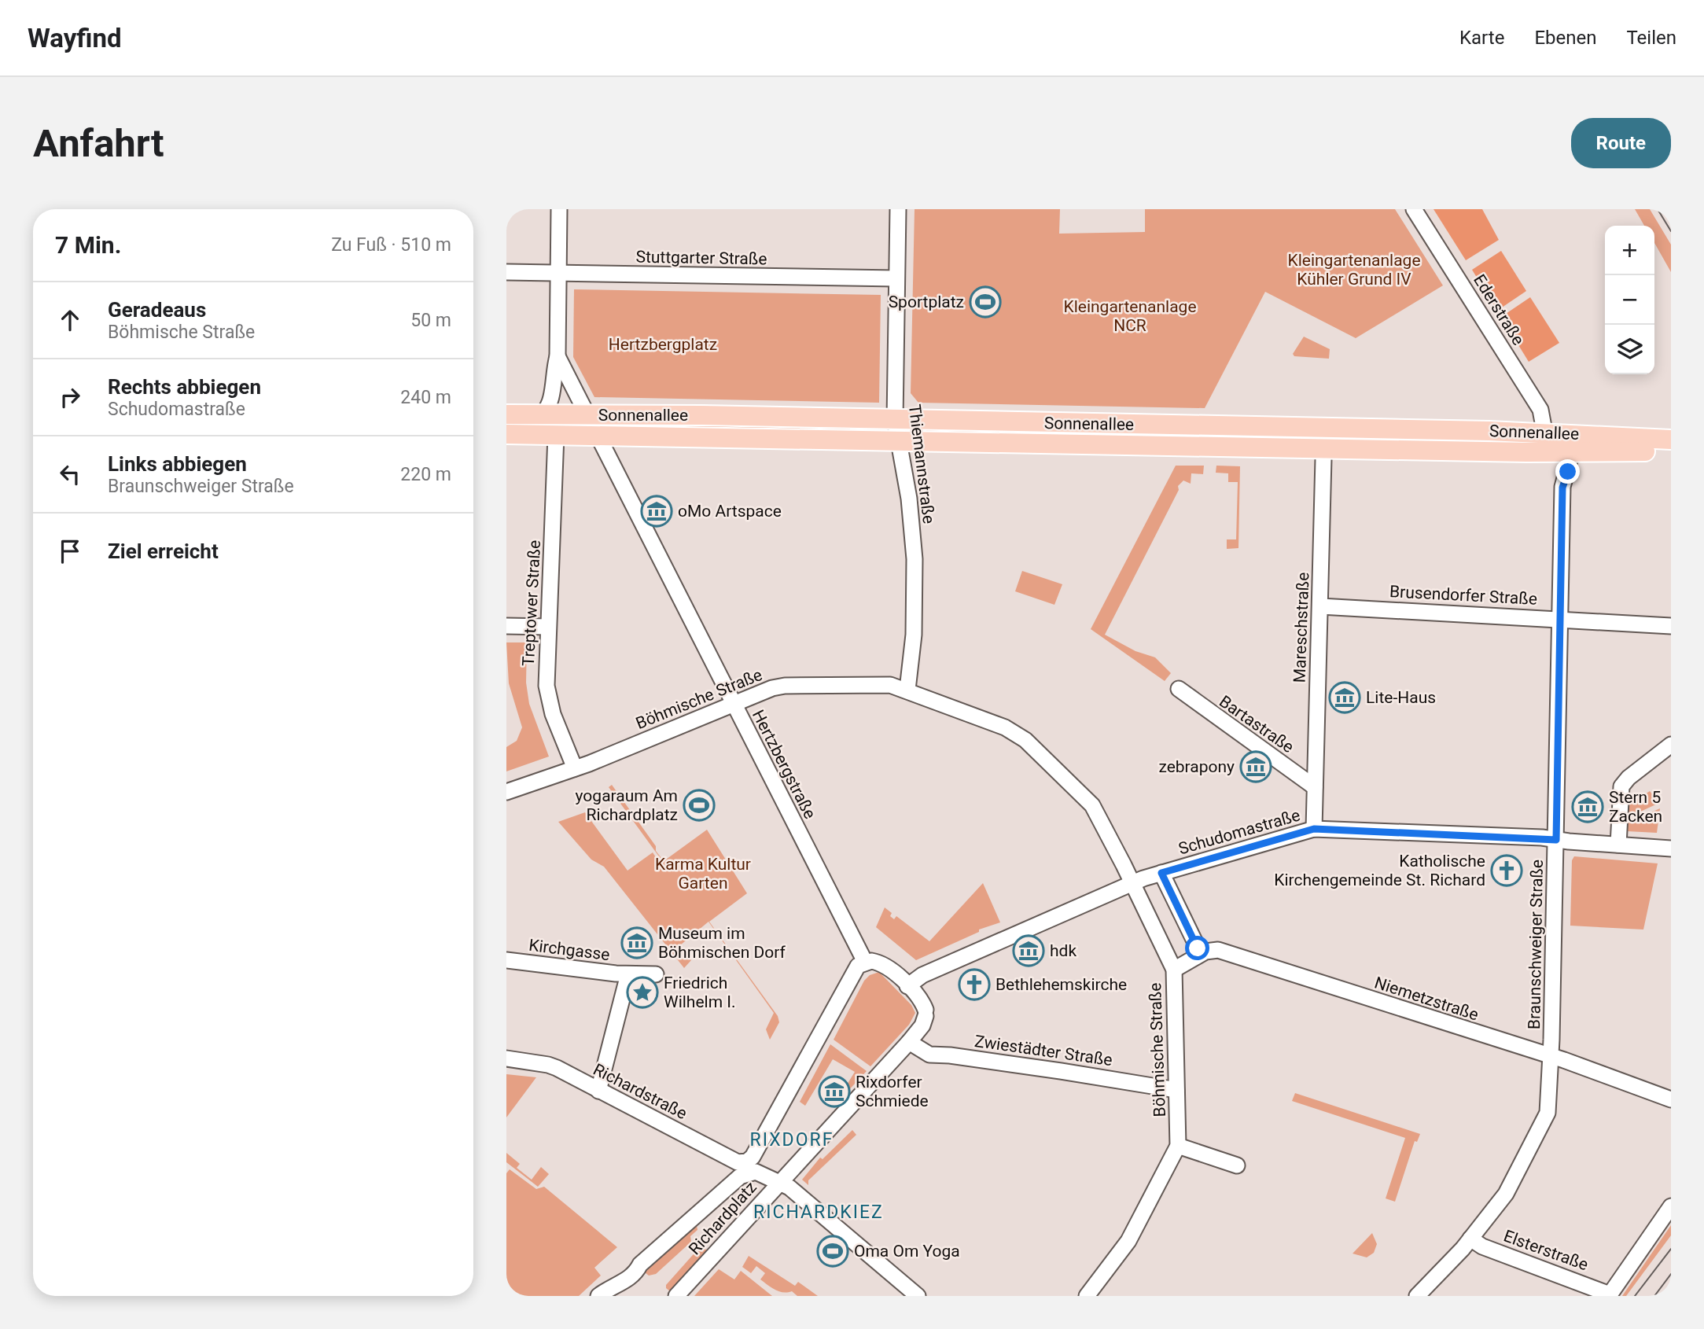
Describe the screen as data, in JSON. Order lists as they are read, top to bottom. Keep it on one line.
{"streets":{"main road":["Sonnenallee"],"street":["Stuttgarter Straße","Ederstraße","Thiemannstraße","Brusendorfer Straße","Treptower Straße","Mareschstraße","Böhmische Straße","Bartastraße","Hertzbergstraße","Schudomastraße","Braunschweiger Straße","Kirchgasse","Niemetzstraße","Zwiestädter Straße","Richardstraße","Richardplatz","Elsterstraße"]},"crossings":[["Stuttgarter Straße","Thiemannstraße"],["Ederstraße","Sonnenallee"],["Sonnenallee","Thiemannstraße"],["Sonnenallee","Treptower Straße"],["Sonnenallee","Mareschstraße"],["Sonnenallee","Hertzbergstraße"],["Sonnenallee","Braunschweiger Straße"],["Thiemannstraße","Böhmische Straße"],["Brusendorfer Straße","Mareschstraße"],["Brusendorfer Straße","Braunschweiger Straße"],["Treptower Straße","Böhmische Straße"],["Mareschstraße","Bartastraße"],["Mareschstraße","Schudomastraße"],["Böhmische Straße","Hertzbergstraße"],["Böhmische Straße","Schudomastraße"],["Böhmische Straße","Niemetzstraße"],["Böhmische Straße","Zwiestädter Straße"],["Hertzbergstraße","Richardplatz"],["Schudomastraße","Braunschweiger Straße"],["Schudomastraße","Richardplatz"],["Braunschweiger Straße","Niemetzstraße"],["Braunschweiger Straße","Elsterstraße"],["Kirchgasse","Richardstraße"],["Zwiestädter Straße","Richardplatz"],["Richardstraße","Richardplatz"]],"districts":["RIXDORF","RICHARDKIEZ"],"parks":["Kleingartenanlage Kühler Grund IV","Kleingartenanlage NCR","Hertzbergplatz","Karma Kultur Garten"],"places":{"sports":["Sportplatz","yogaraum Am Richardplatz","Oma Om Yoga"],"museum":["oMo Artspace","Lite-Haus","zebrapony","Stern 5 Zacken","Museum im Böhmischen Dorf","hdk","Rixdorfer Schmiede"],"church":["Katholische Kirchengemeinde St. Richard","Bethlehemskirche"],"place":["Friedrich Wilhelm I."]},"page":{"header":"Wayfind","nav":["Karte","Ebenen","Teilen"],"buttons":"Route","title":"Anfahrt","heading":["7 Min.","Zu Fuß · 510 m"],"map_buttons":["+","−"],"list":[["Geradeaus","Böhmische Straße","50 m"],["Rechts abbiegen","Schudomastraße","240 m"],["Links abbiegen","Braunschweiger Straße","220 m"],"Ziel erreicht"]}}
